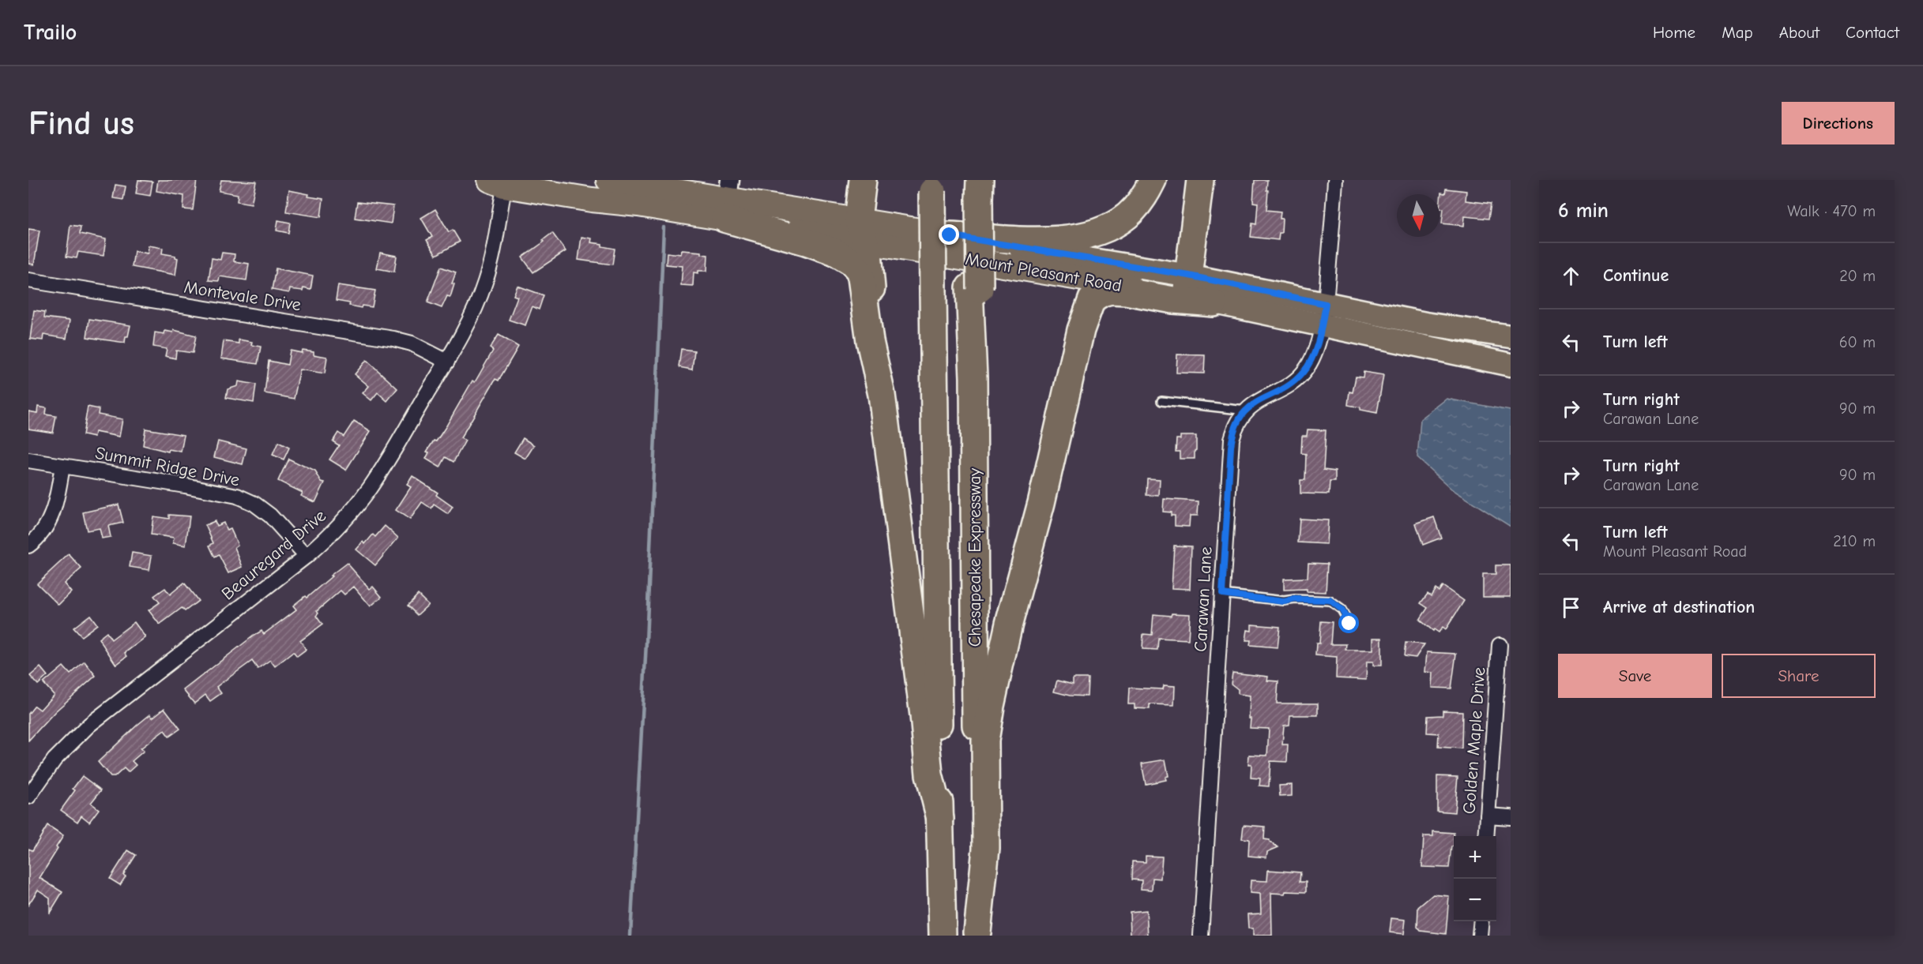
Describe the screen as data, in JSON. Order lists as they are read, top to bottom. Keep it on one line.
{"streets":{"highway":["Mount Pleasant Road","Chesapeake Expressway"],"street":["Montevale Drive","Summit Ridge Drive","Beauregard Drive","Carawan Lane","Golden Maple Drive"]},"crossings":[["Mount Pleasant Road","Beauregard Drive"],["Mount Pleasant Road","Carawan Lane"],["Montevale Drive","Beauregard Drive"],["Summit Ridge Drive","Beauregard Drive"]],"north":"bottom","page":{"header":"Trailo","nav":["Home","Map","About","Contact"],"buttons":["Directions",["Save","Share"]],"title":"Find us","heading":["6 min","Walk · 470 m"],"list":[["Continue","20 m"],["Turn left","60 m"],["Turn right","Carawan Lane","90 m"],["Turn right","Carawan Lane","90 m"],["Turn left","Mount Pleasant Road","210 m"],"Arrive at destination"],"map_buttons":["+","−"]}}
